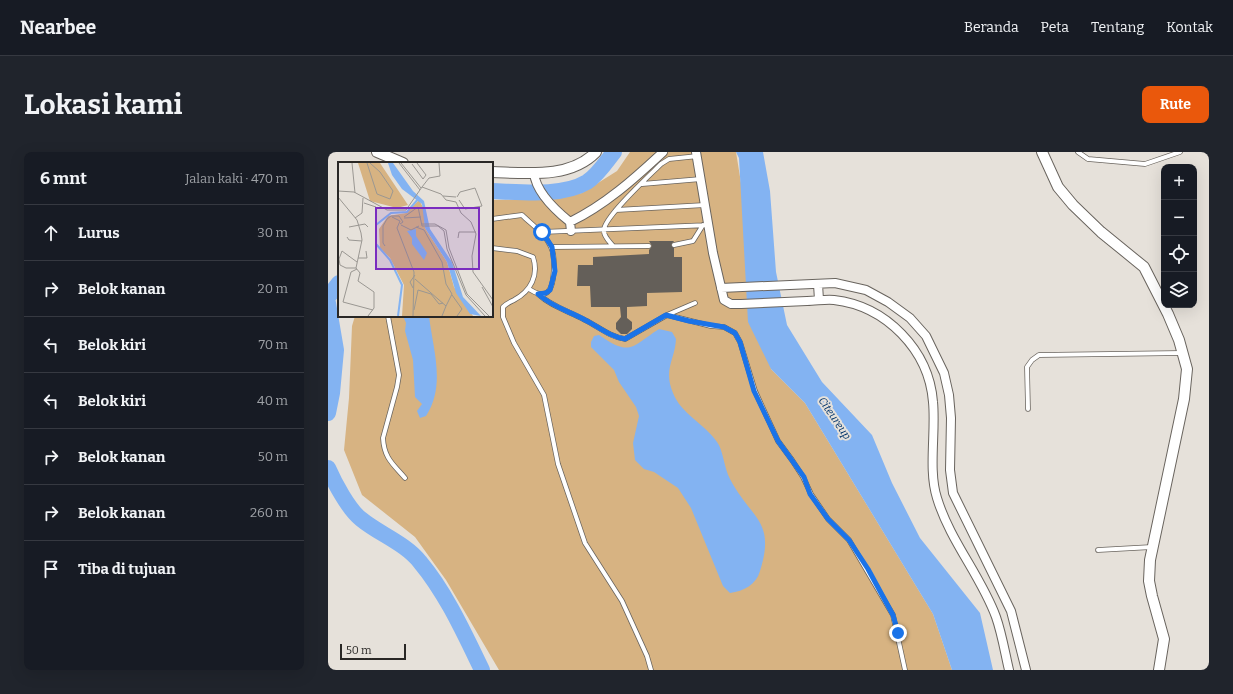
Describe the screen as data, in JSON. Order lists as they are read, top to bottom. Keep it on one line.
{"water":["Citeureup"],"scale_bar":"50 m","page":{"header":"Nearbee","nav":["Beranda","Peta","Tentang","Kontak"],"buttons":"Rute","title":"Lokasi kami","heading":["6 mnt","Jalan kaki · 470 m"],"map_buttons":["+","−"],"list":[["Lurus","30 m"],["Belok kanan","20 m"],["Belok kiri","70 m"],["Belok kiri","40 m"],["Belok kanan","50 m"],["Belok kanan","260 m"],"Tiba di tujuan"],"scale":"50 m"}}
